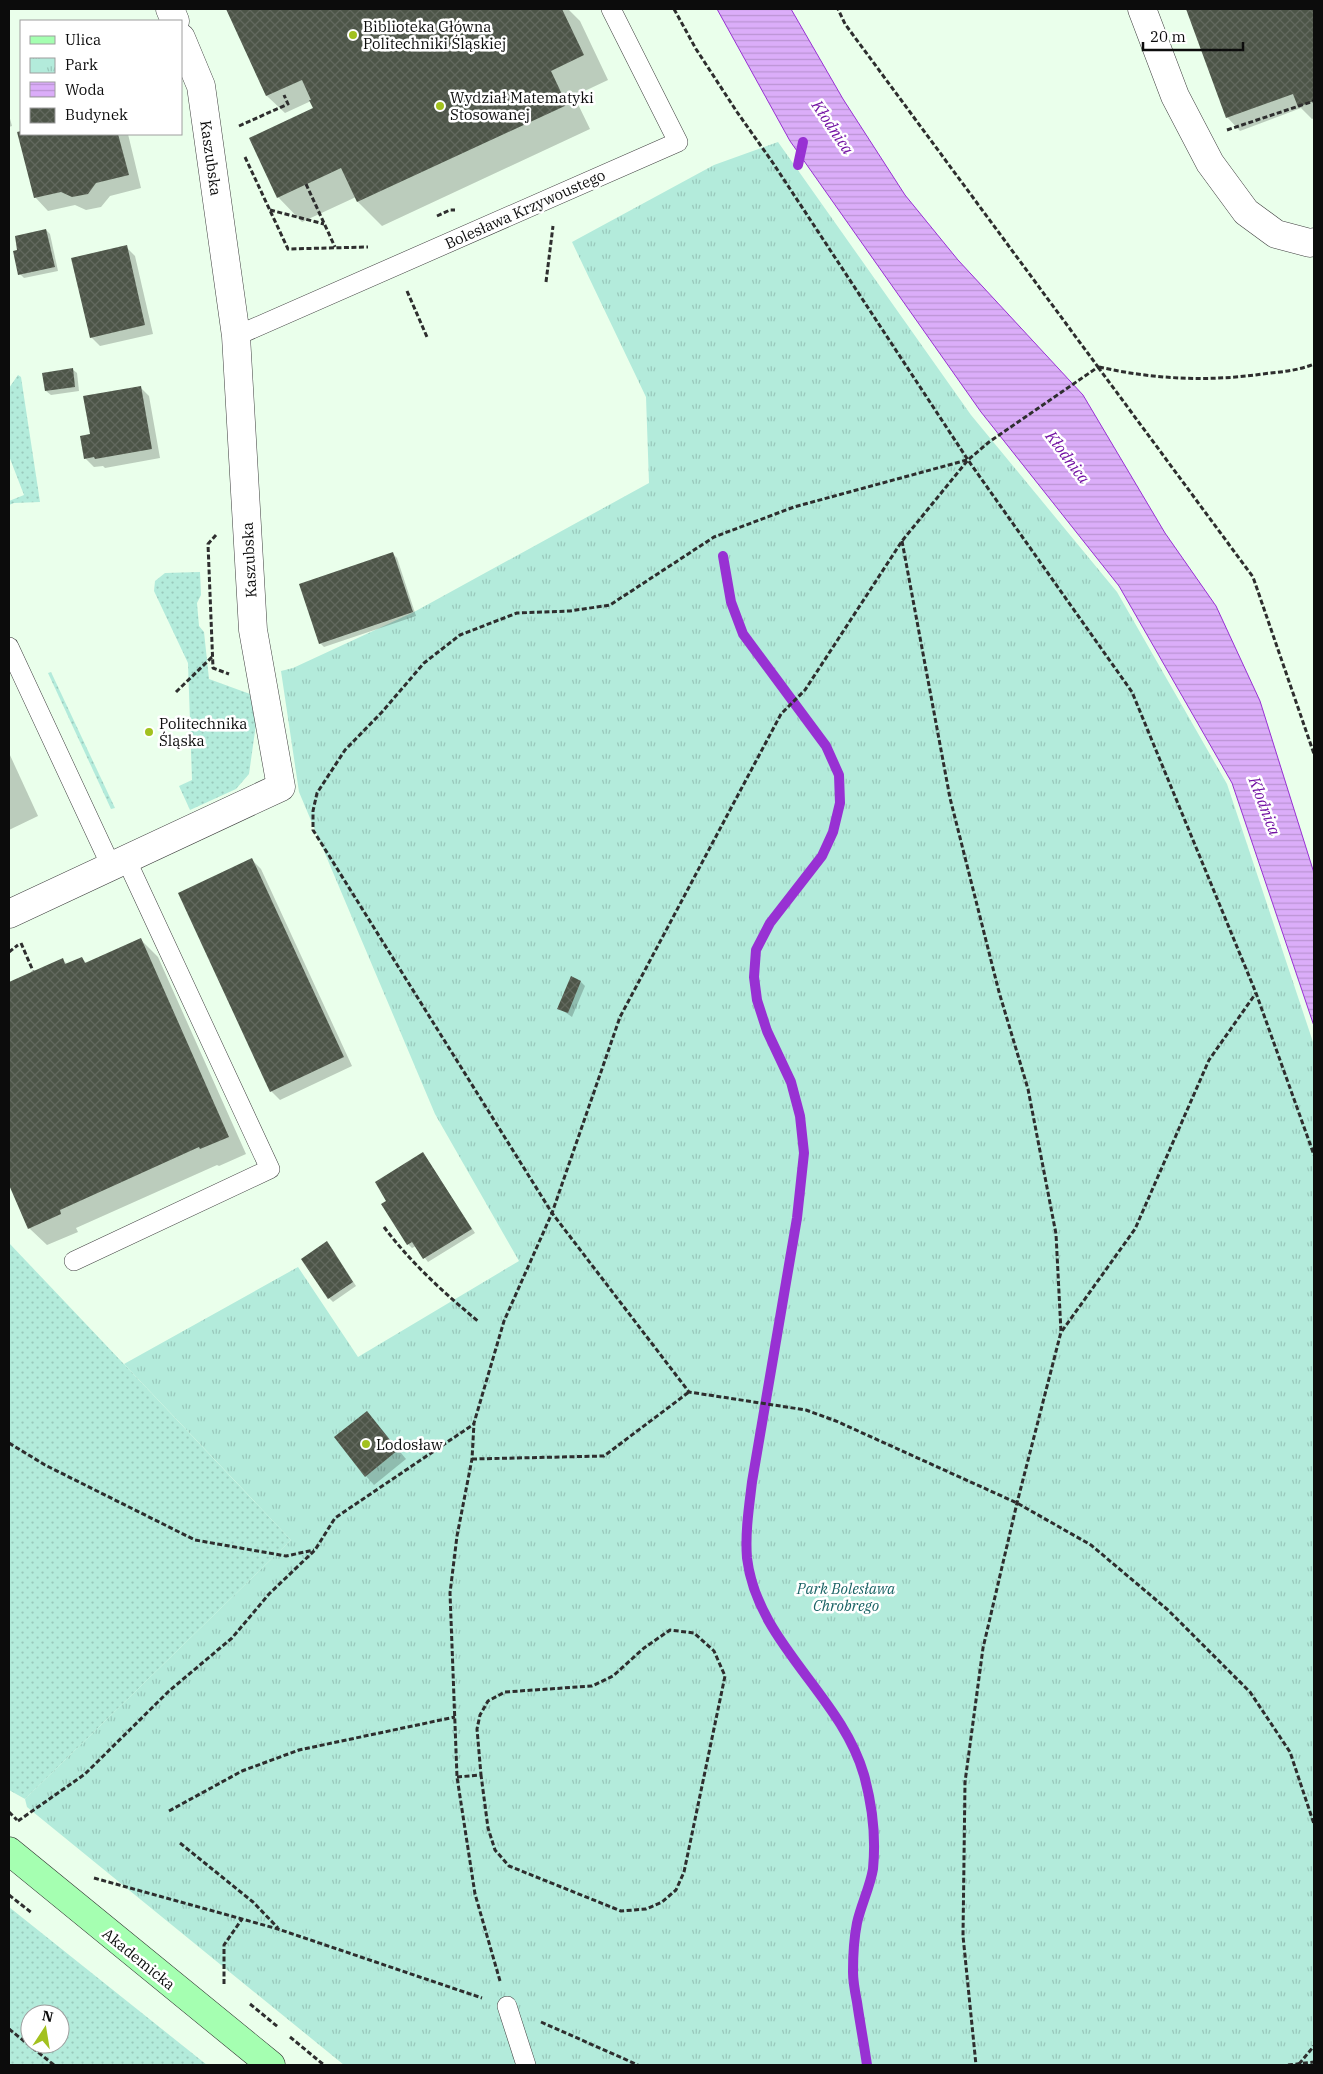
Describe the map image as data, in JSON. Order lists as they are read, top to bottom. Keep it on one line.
{"streets":{"street":["Kaszubska","Akademicka"],"lane":["Bolesława Krzywoustego"]},"crossings":[["Kaszubska","Bolesława Krzywoustego"]],"water":["Kłodnica"],"parks":["Park Bolesława Chrobrego"],"places":["Biblioteka Główna Politechniki Śląskiej","Wydział Matematyki Stosowanej","Politechnika Śląska","Lodosław"],"legend":["Ulica","Park","Woda","Budynek"],"scale_bar":"20 m","north":"top"}
